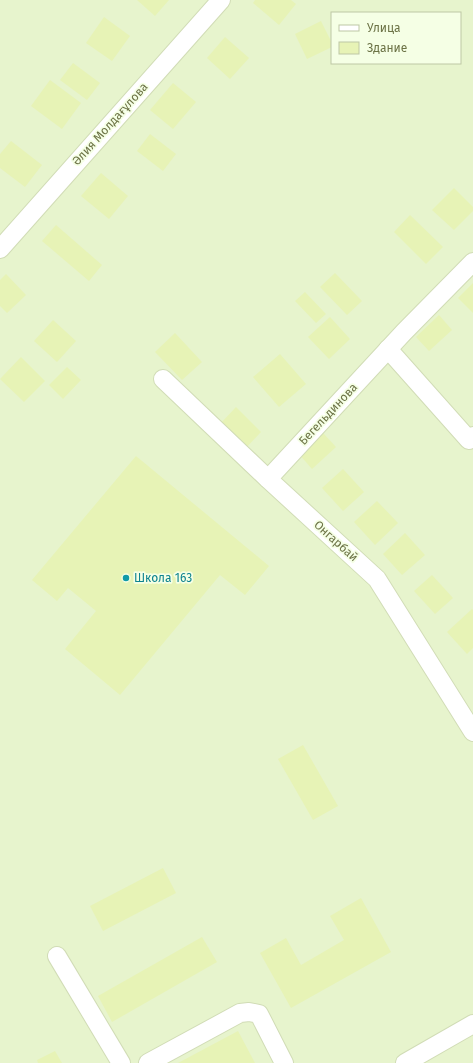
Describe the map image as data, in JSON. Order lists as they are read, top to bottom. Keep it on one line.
{"streets":{"street":["Әлия Молдағұлова","Бегельдинова","Онгарбай"]},"crossings":[["Бегельдинова","Онгарбай"]],"places":["Школа 163"],"legend":["Улица","Здание"]}
